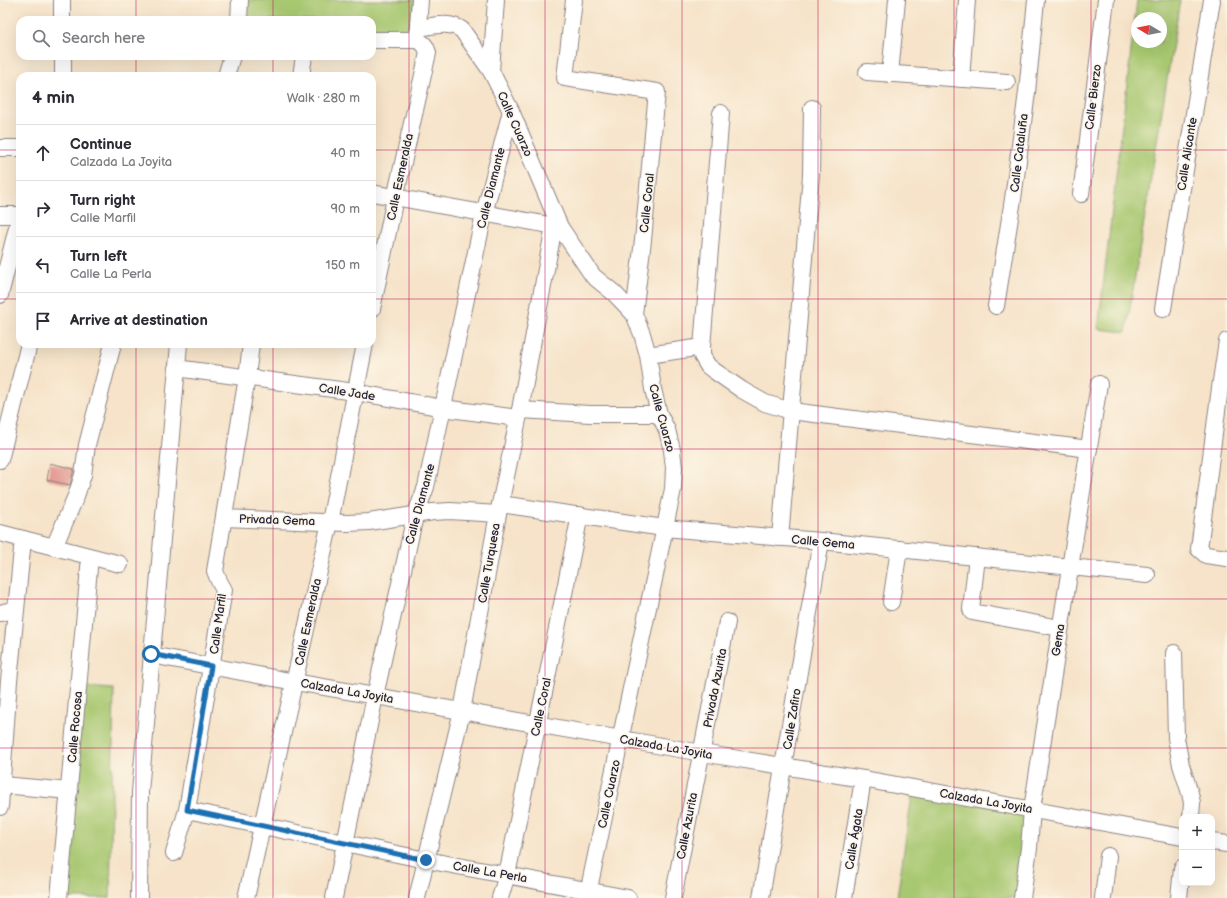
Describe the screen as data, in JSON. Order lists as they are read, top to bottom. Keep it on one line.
{"streets":{"street":["Calle Bierzo","Calle Cuarzo","Calle Cataluña","Calle Alicante","Calle Esmeralda","Calle Diamante","Calle Coral","Calle Jade","Privada Gema","Calle Gema","Calle Turquesa","Calle Marfil","Gema","Privada Azurita","Calzada La Joyita","Calle Zafiro","Calle Rocosa","Calle Azurita","Calle Ágata","Calle La Perla"]},"crossings":[["Calle Cuarzo","Calle Esmeralda"],["Calle Cuarzo","Calle Diamante"],["Calle Cuarzo","Calle Coral"],["Calle Cuarzo","Calle Jade"],["Calle Cuarzo","Calle Gema"],["Calle Cuarzo","Calle Turquesa"],["Calle Cuarzo","Calzada La Joyita"],["Calle Cuarzo","Calle La Perla"],["Calle Esmeralda","Calle Jade"],["Calle Esmeralda","Privada Gema"],["Calle Esmeralda","Calle Gema"],["Calle Esmeralda","Calzada La Joyita"],["Calle Esmeralda","Calle La Perla"],["Calle Diamante","Calle Jade"],["Calle Diamante","Calle Gema"],["Calle Diamante","Calzada La Joyita"],["Calle Diamante","Calle La Perla"],["Calle Coral","Calle Gema"],["Calle Coral","Calzada La Joyita"],["Calle Coral","Calle La Perla"],["Calle Jade","Calle Turquesa"],["Calle Jade","Calle Marfil"],["Privada Gema","Calle Gema"],["Privada Gema","Calle Marfil"],["Calle Gema","Calle Turquesa"],["Calle Gema","Gema"],["Calle Gema","Calle Zafiro"],["Calle Turquesa","Calzada La Joyita"],["Calle Turquesa","Calle La Perla"],["Calle Marfil","Calzada La Joyita"],["Calle Marfil","Calle La Perla"],["Gema","Calzada La Joyita"],["Privada Azurita","Calzada La Joyita"],["Privada Azurita","Calle Azurita"],["Calzada La Joyita","Calle Zafiro"],["Calzada La Joyita","Calle Azurita"],["Calzada La Joyita","Calle Ágata"]],"north":"left","page":{"search":"Search here","heading":["4 min","Walk · 280 m"],"list":[["Continue","Calzada La Joyita","40 m"],["Turn right","Calle Marfil","90 m"],["Turn left","Calle La Perla","150 m"],"Arrive at destination"],"map_buttons":["+","−"]}}
